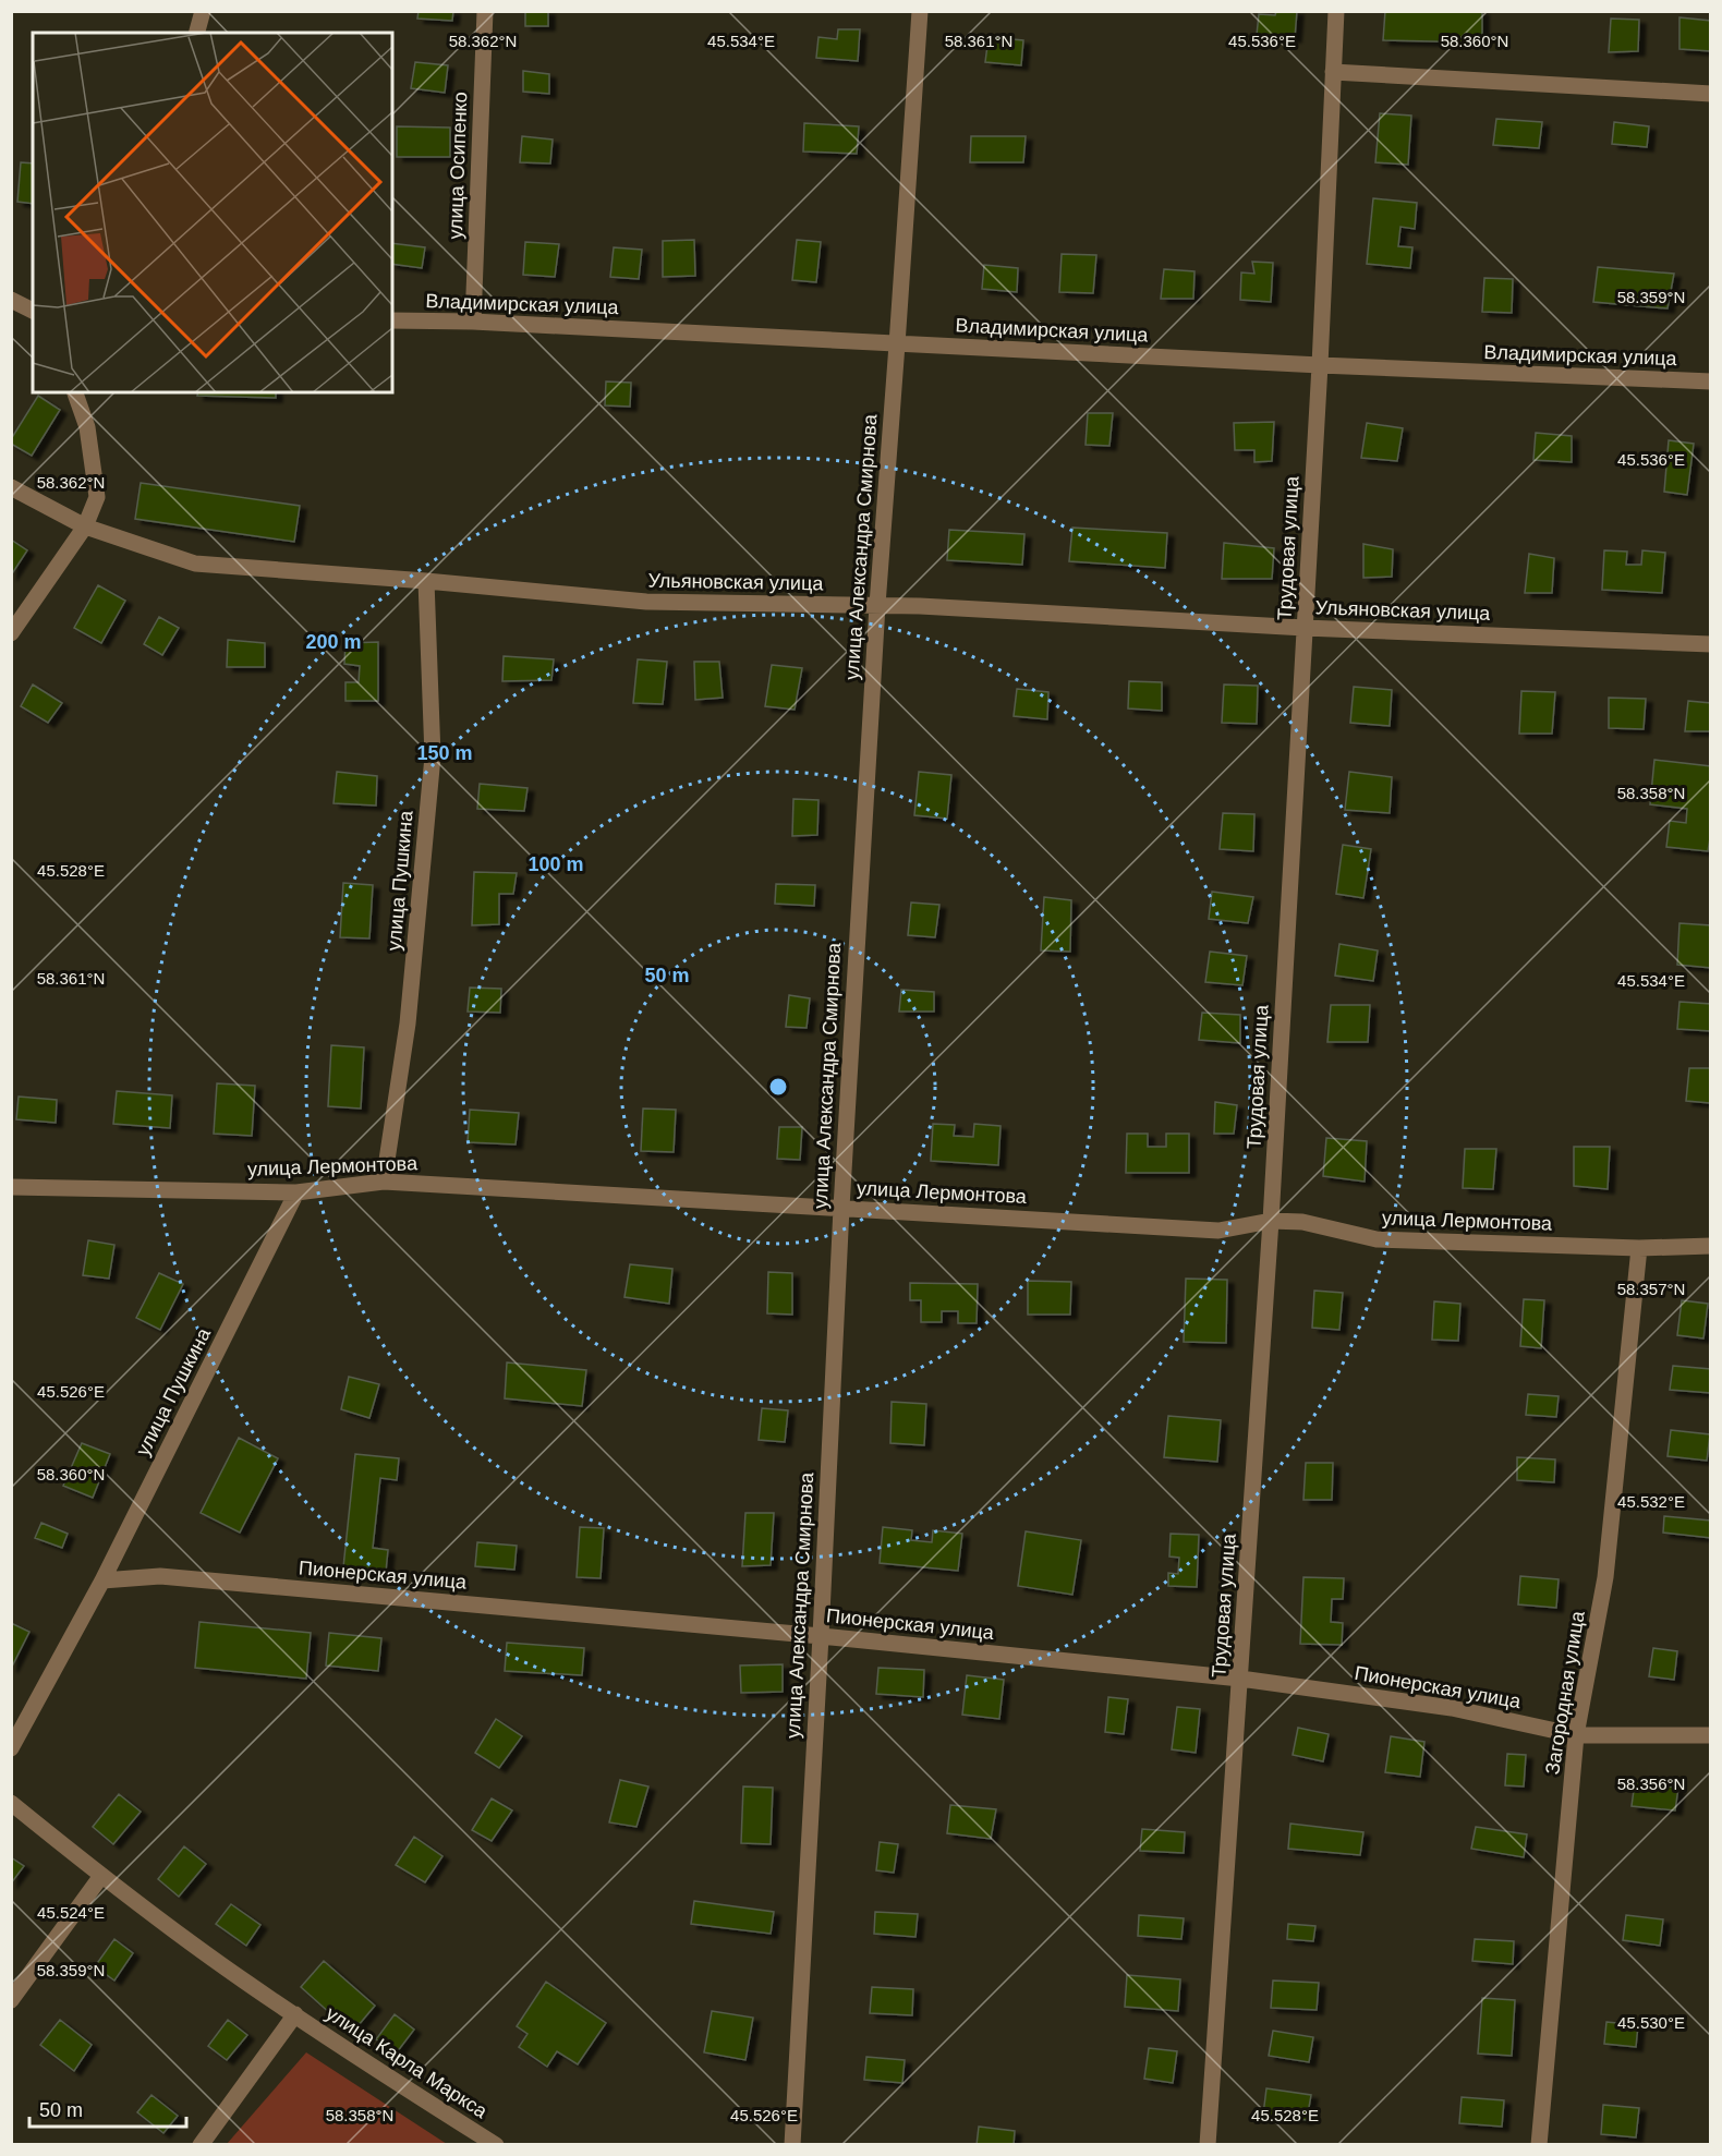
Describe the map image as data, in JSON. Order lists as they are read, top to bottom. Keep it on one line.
{"streets":{"street":["улица Осипенко","Владимирская улица","улица Александра Смирнова","Трудовая улица","Ульяновская улица","улица Пушкина","улица Лермонтова","Пионерская улица","Загородная улица","улица Карла Маркса"]},"crossings":[["улица Осипенко","Владимирская улица"],["Владимирская улица","улица Александра Смирнова"],["Владимирская улица","Трудовая улица"],["улица Александра Смирнова","Ульяновская улица"],["улица Александра Смирнова","улица Лермонтова"],["улица Александра Смирнова","Пионерская улица"],["Трудовая улица","Ульяновская улица"],["Трудовая улица","улица Лермонтова"],["Трудовая улица","Пионерская улица"],["Ульяновская улица","улица Пушкина"],["улица Пушкина","улица Лермонтова"],["улица Пушкина","Пионерская улица"],["улица Лермонтова","Загородная улица"],["Пионерская улица","Загородная улица"]],"scale_bar":"50 m","coordinates":["45.534°E","58.362°N","58.361°N","45.536°E","58.360°N","58.359°N","58.358°N","45.528°E","58.357°N","45.526°E","45.532°E","58.356°N","45.524°E","45.530°E"],"rings":["200 m","150 m","100 m","50 m"]}
